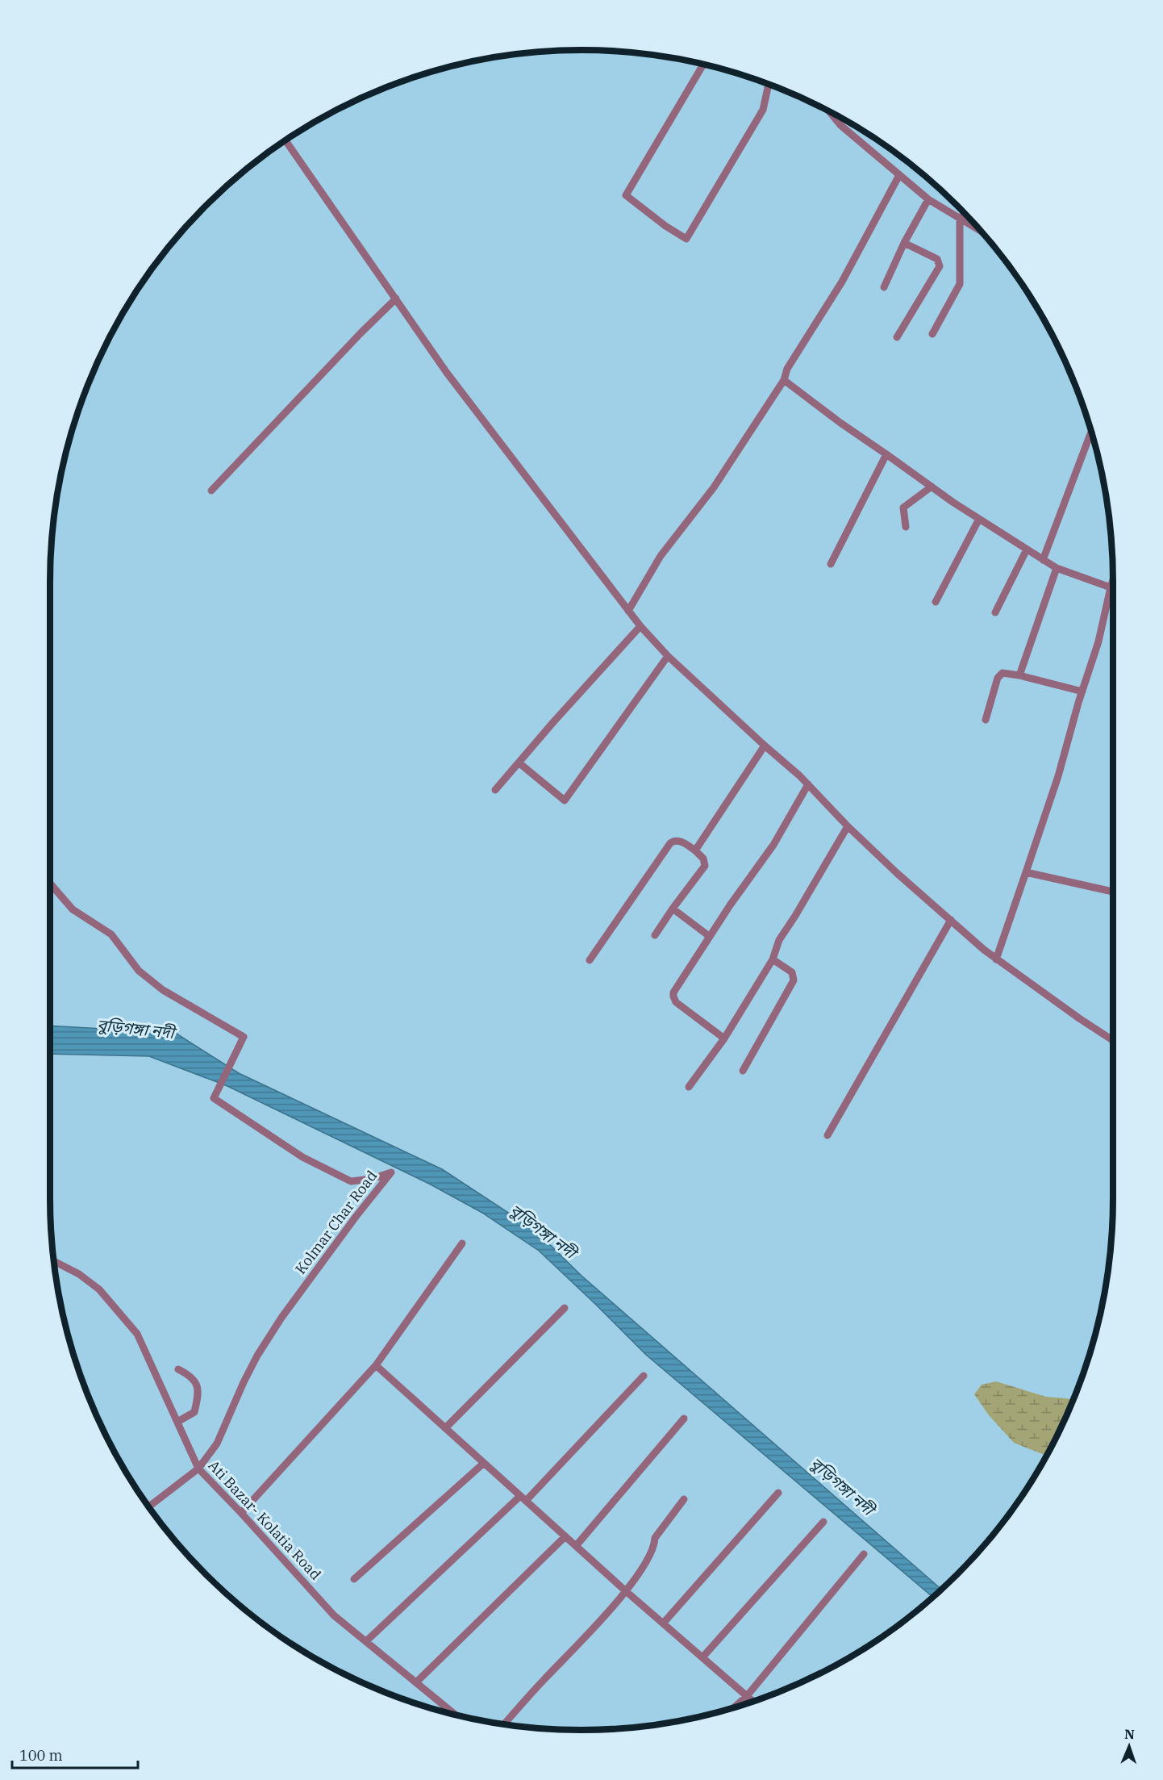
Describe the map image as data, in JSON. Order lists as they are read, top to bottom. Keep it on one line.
{"streets":{"street":["Kolmar Char Road","Ati Bazar- Kolatia Road"]},"crossings":[["Kolmar Char Road","Ati Bazar- Kolatia Road"]],"water":["বুড়িগঙ্গা নদী"],"scale_bar":"100 m","north":"top"}
